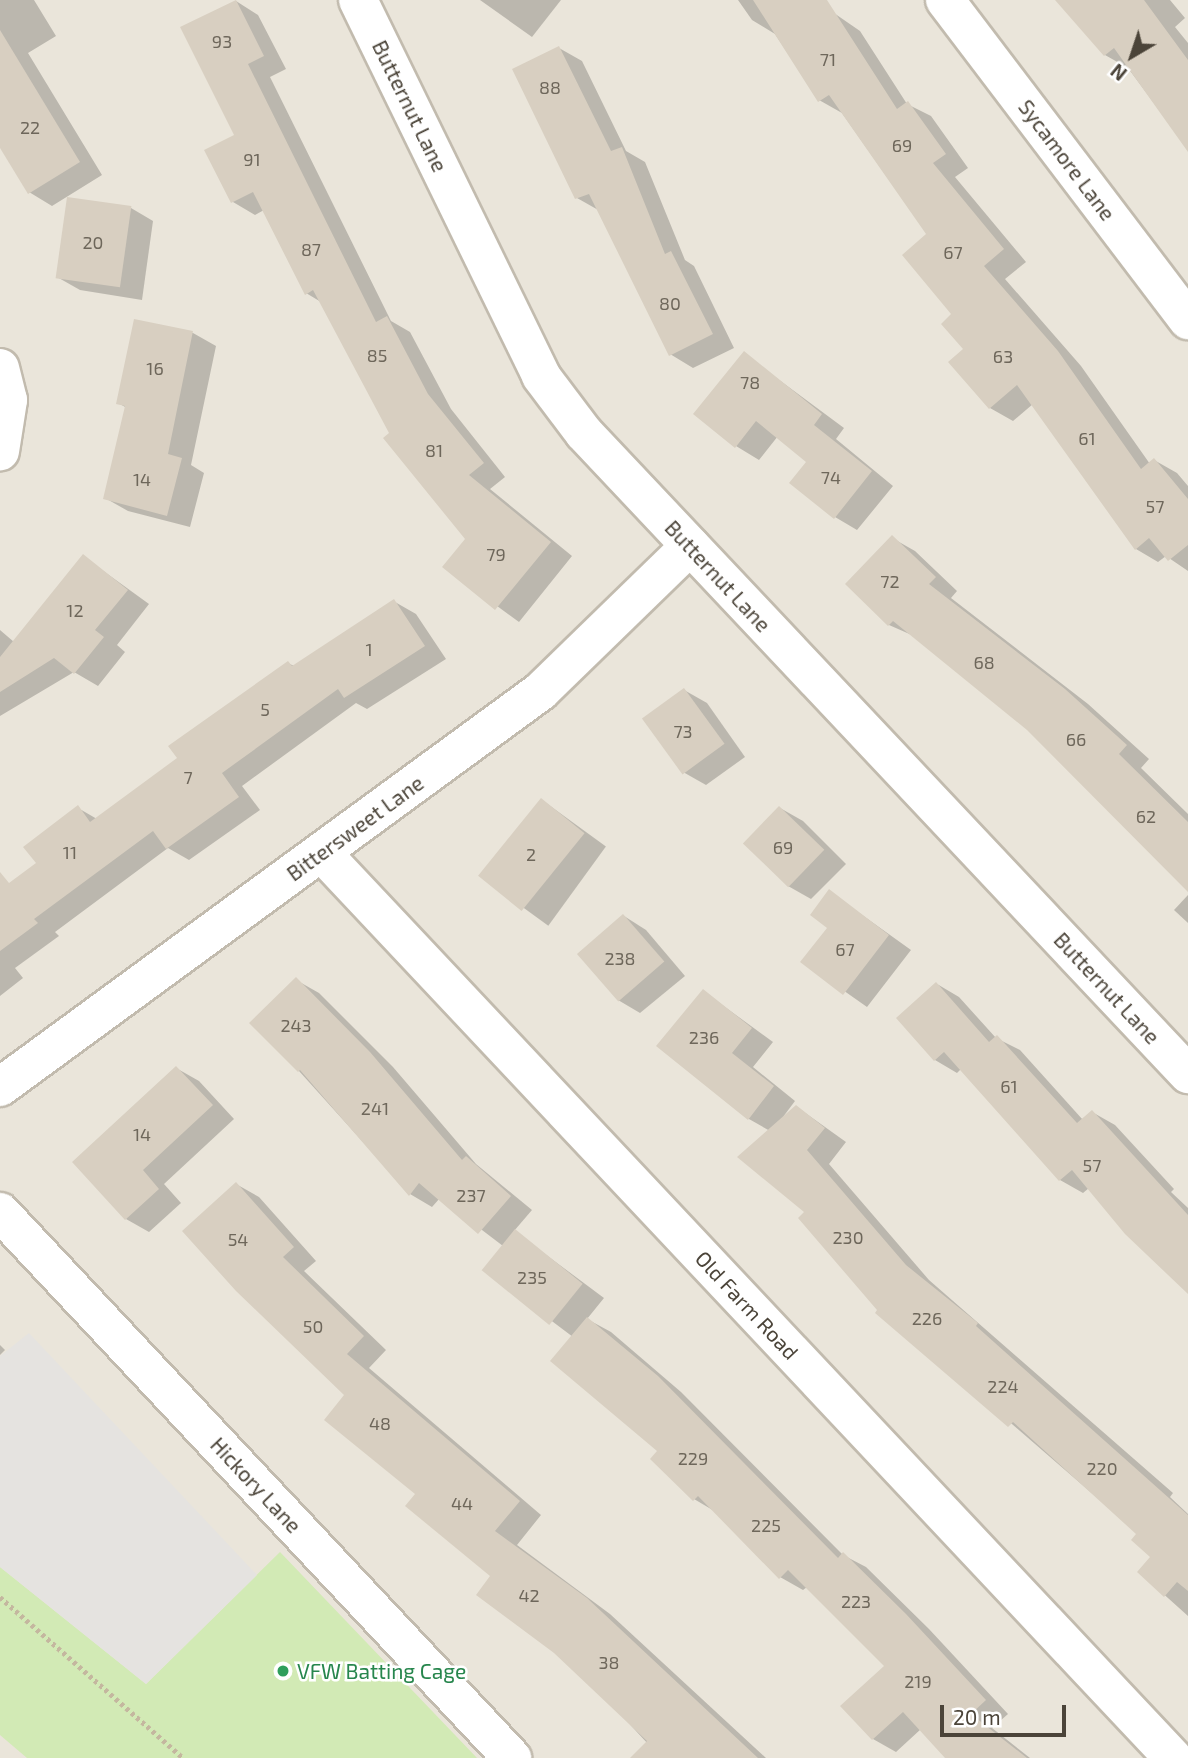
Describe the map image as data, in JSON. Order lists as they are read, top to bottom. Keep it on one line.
{"streets":{"street":["Butternut Lane","Sycamore Lane","Bittersweet Lane","Old Farm Road","Hickory Lane"]},"crossings":[["Butternut Lane","Bittersweet Lane"],["Bittersweet Lane","Old Farm Road"]],"places":["VFW Batting Cage"],"house_numbers":["93","71","88","22","69","91","20","87","67","80","85","63","16","78","61","81","74","14","57","79","72","12","1","68","5","73","66","7","62","69","11","2","67","238","243","236","61","241","14","57","237","230","54","235","226","50","224","48","229","220","44","225","42","223","38","219"],"scale_bar":"20 m","north":"bottom left"}
